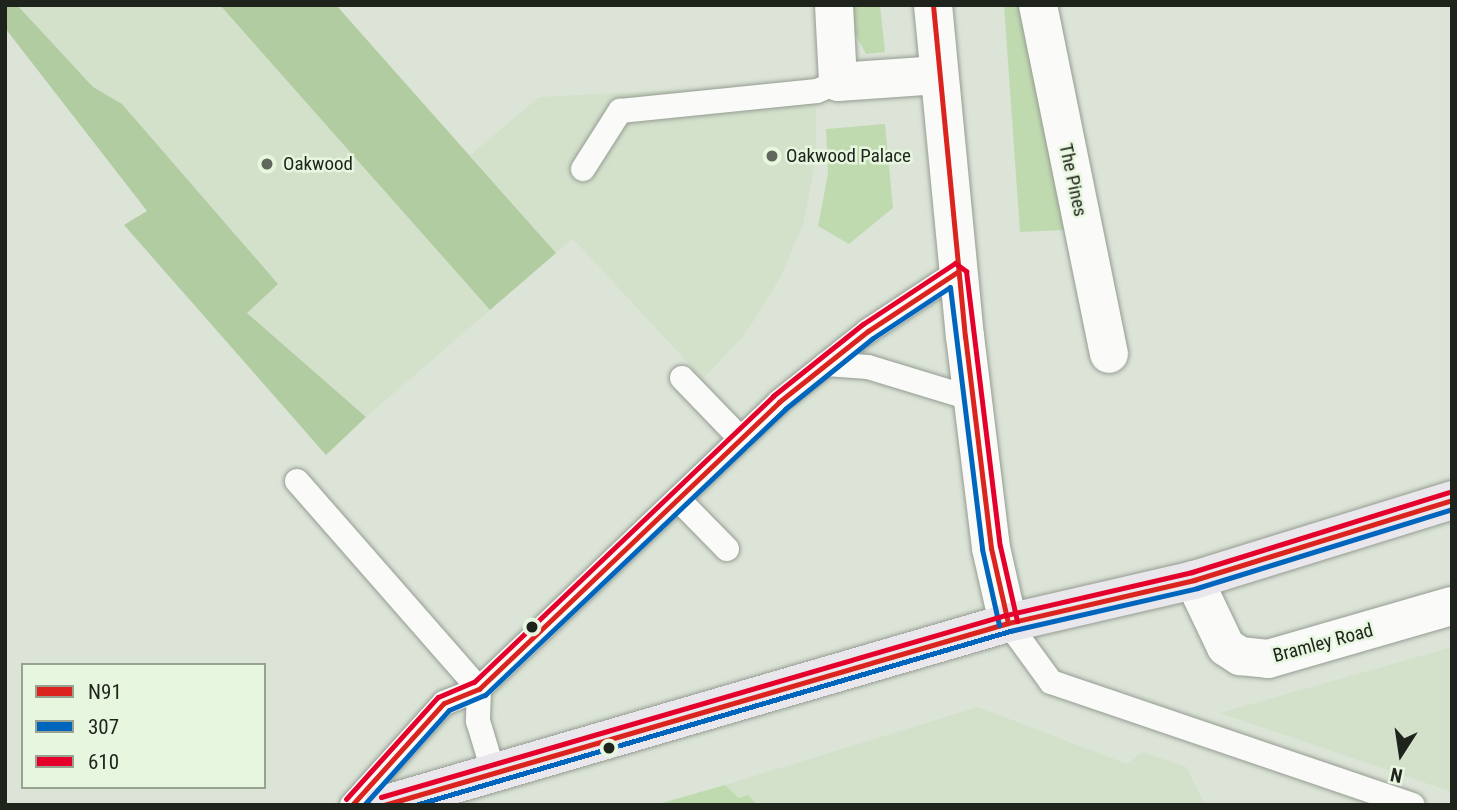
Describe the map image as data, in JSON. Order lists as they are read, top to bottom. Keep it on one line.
{"streets":{"street":["The Pines","Bramley Road"]},"places":["Oakwood Palace","Oakwood"],"lines":["transit line N91","transit line 610","transit line 307"],"legend":["N91","307","610"],"north":"bottom"}
